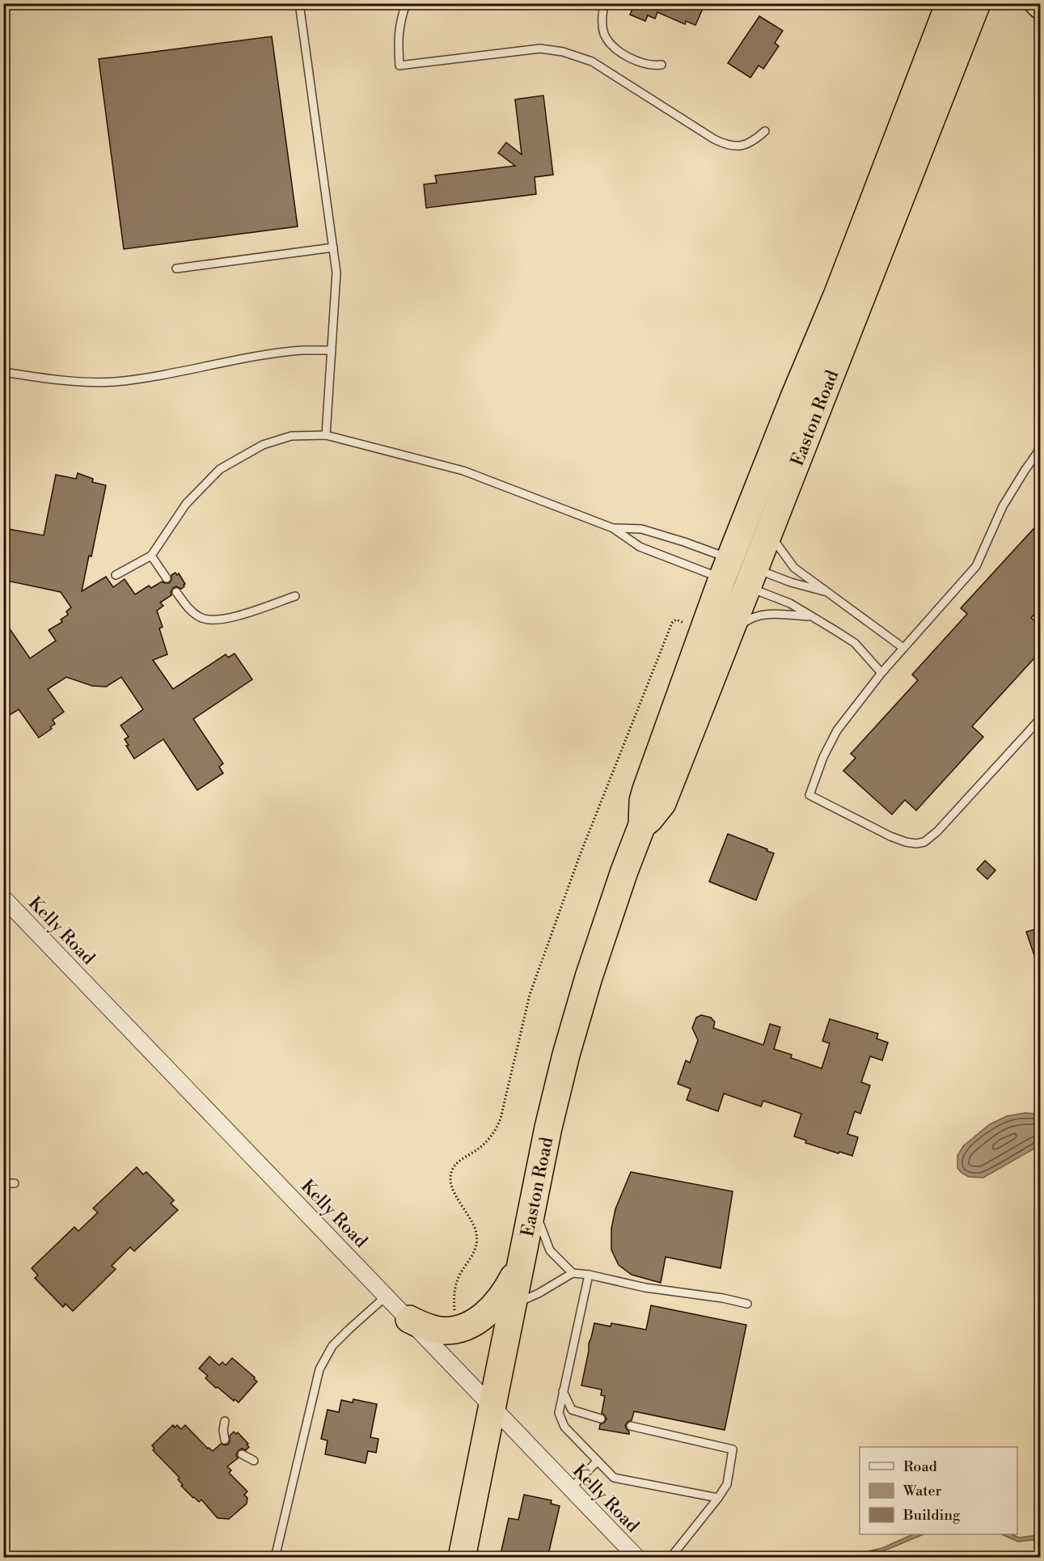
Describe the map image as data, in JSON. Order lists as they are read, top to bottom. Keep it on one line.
{"streets":{"highway":["Easton Road"],"street":["Kelly Road"]},"crossings":[["Easton Road","Kelly Road"]],"legend":["Road","Water","Building"]}
